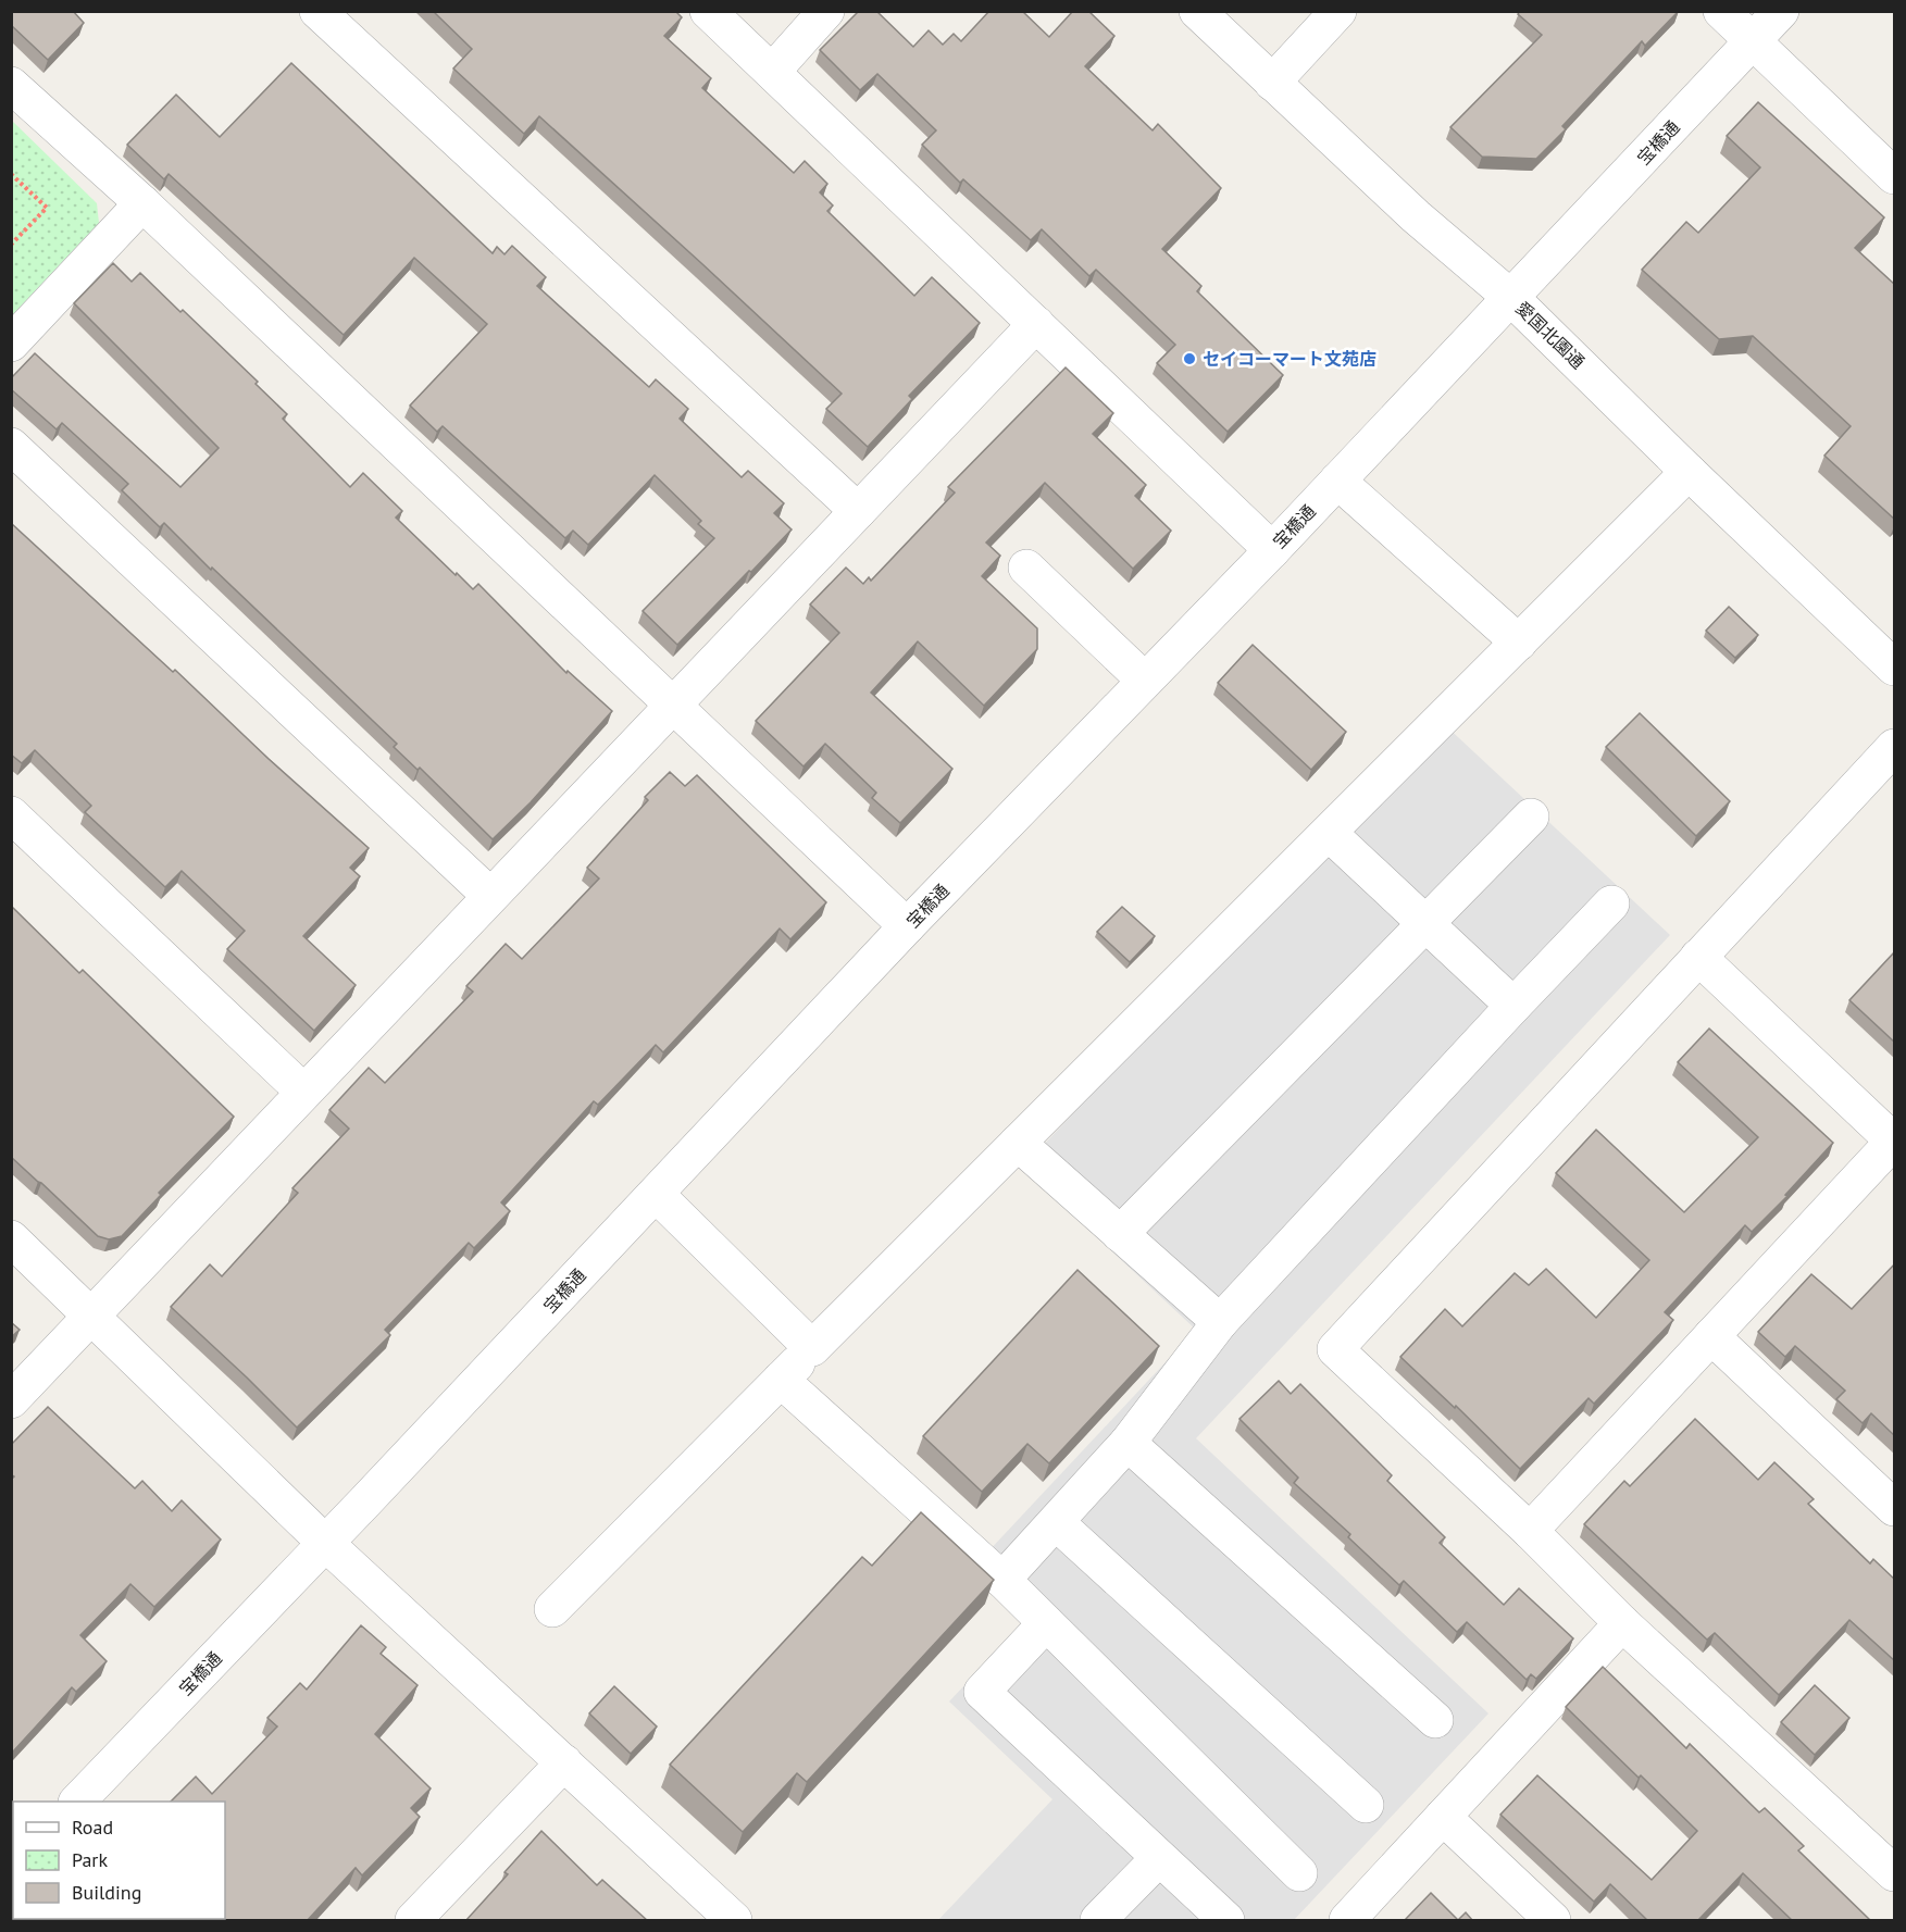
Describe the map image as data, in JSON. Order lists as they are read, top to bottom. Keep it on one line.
{"streets":{"street":["宝橋通","愛国北園通"]},"crossings":[["宝橋通","愛国北園通"]],"places":["セイコーマート文苑店"],"legend":["Road","Park","Building"]}
